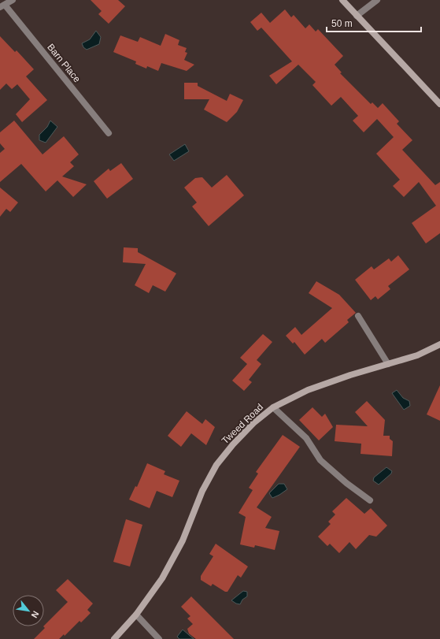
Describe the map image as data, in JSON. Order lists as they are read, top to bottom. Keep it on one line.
{"streets":{"street":["Barn Place","Tweed Road"]},"scale_bar":"50 m","north":"bottom right"}
